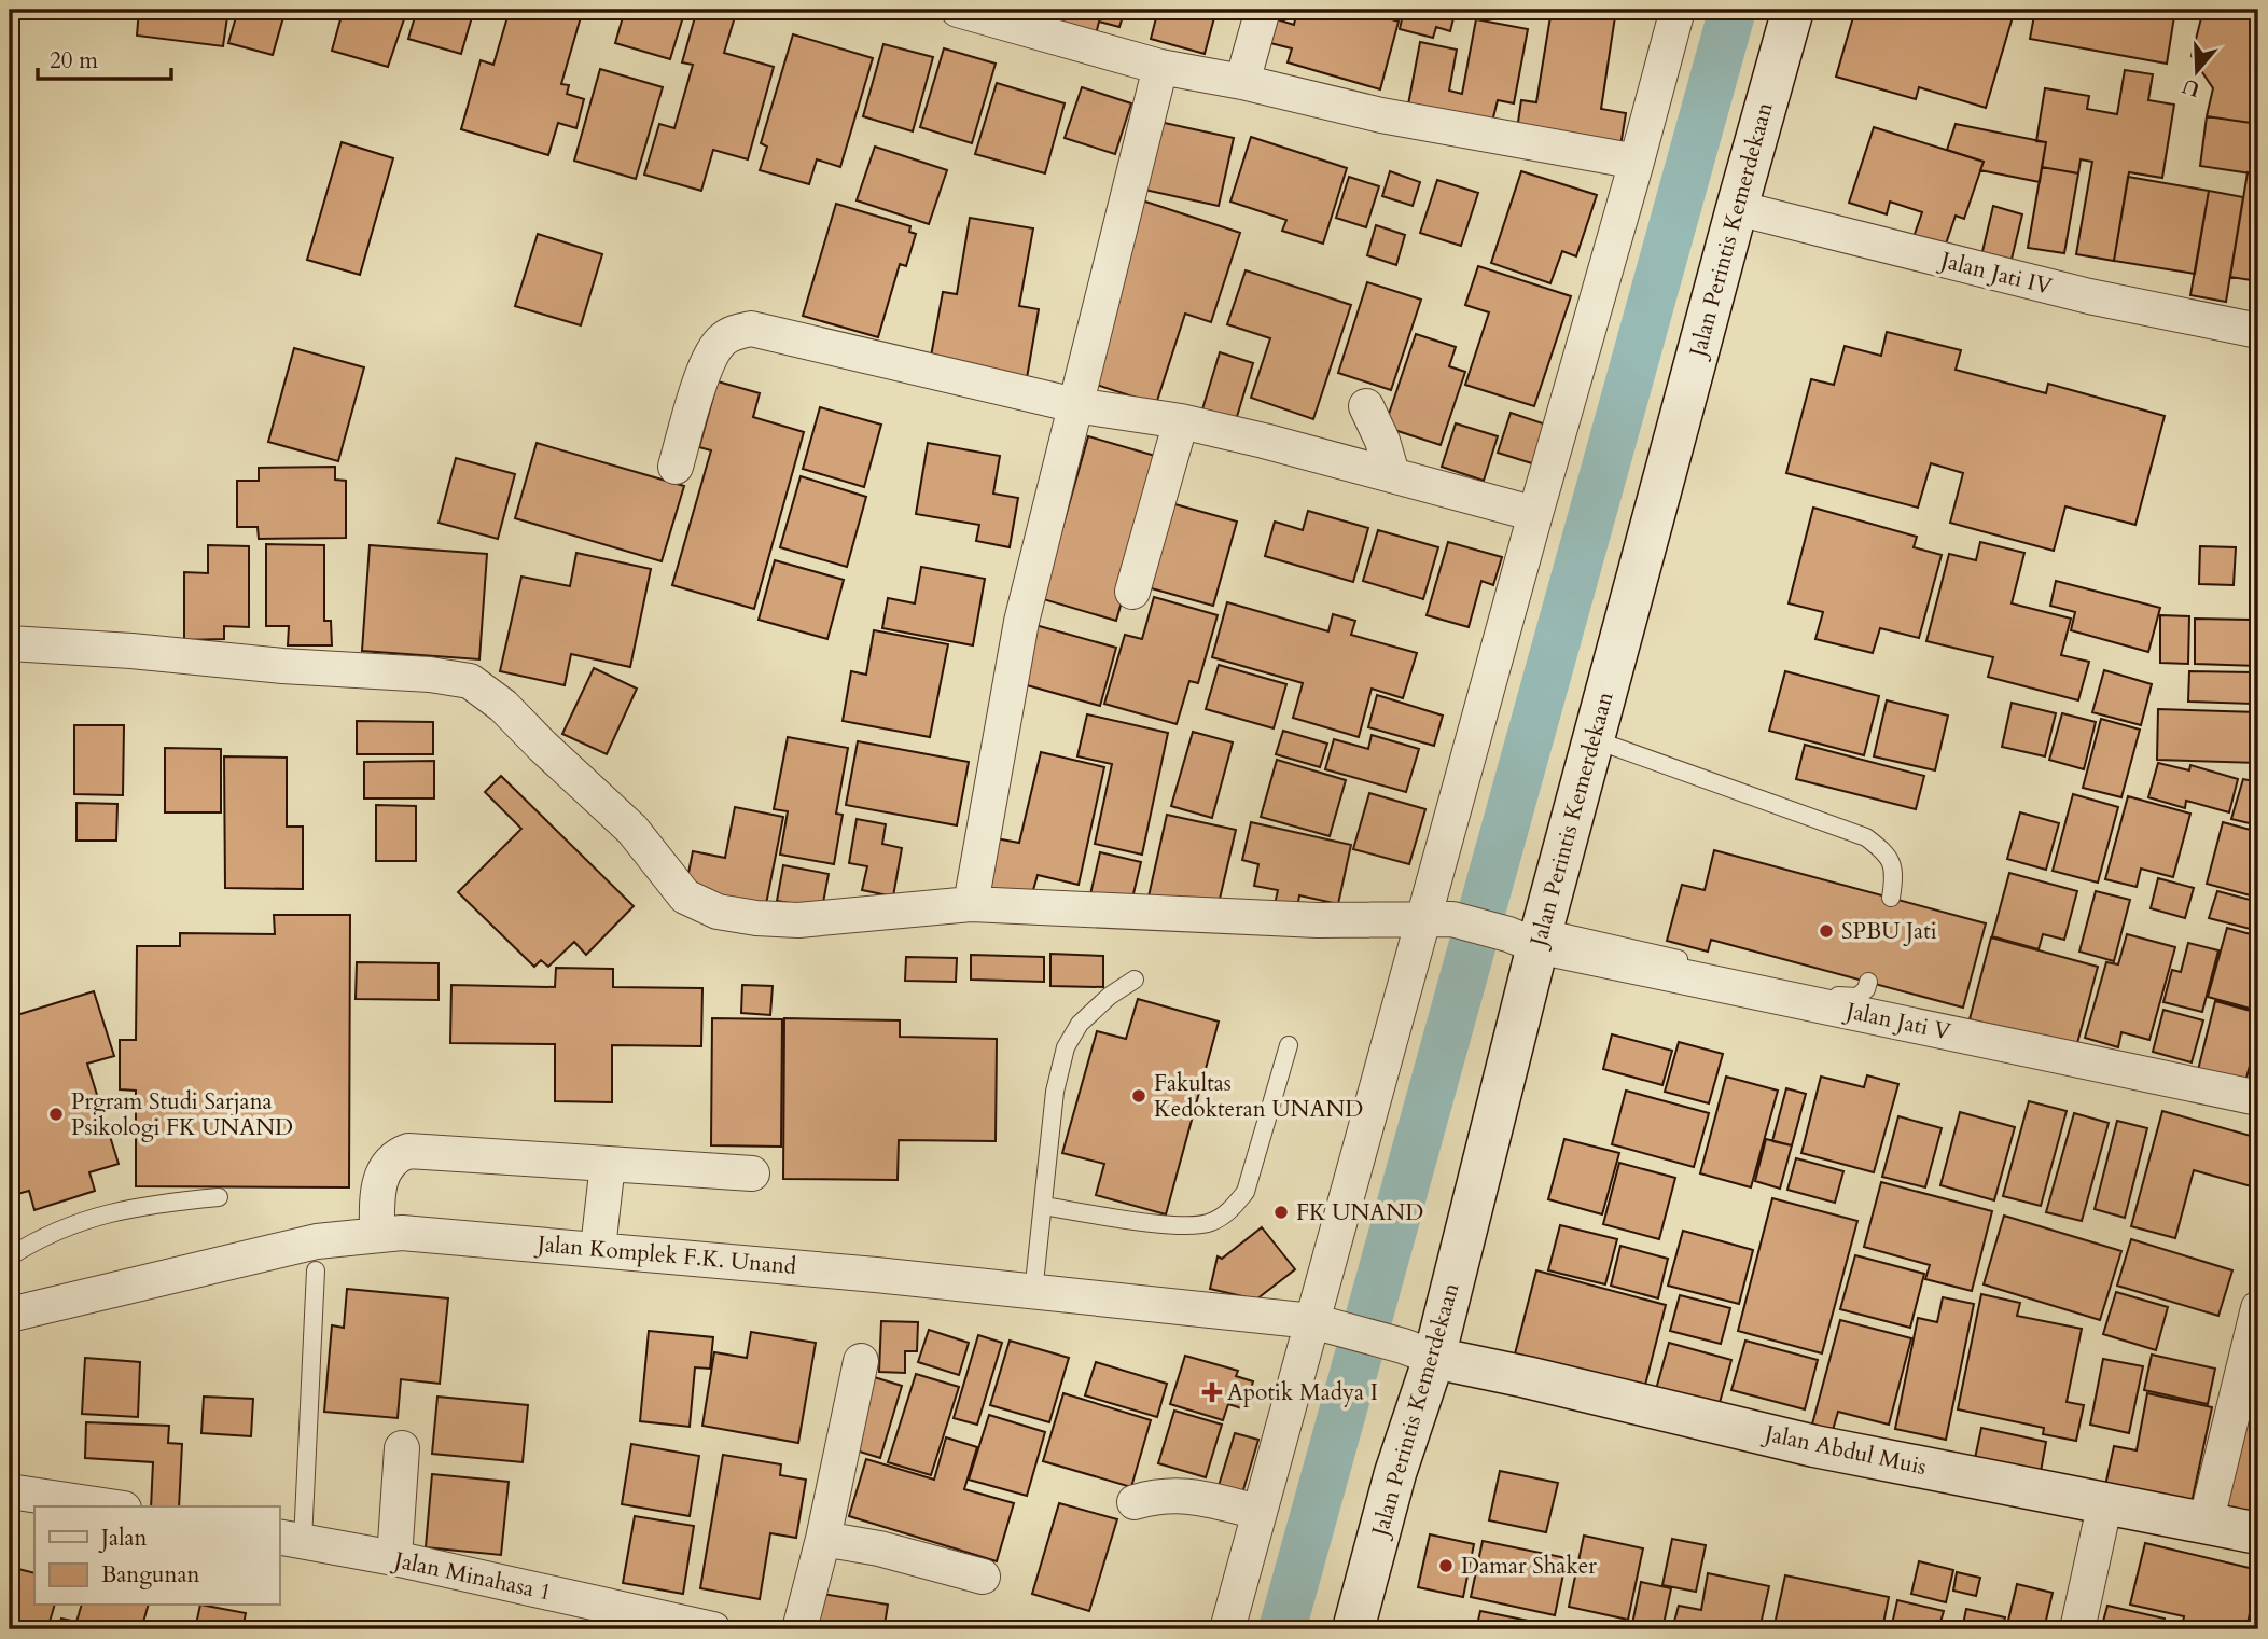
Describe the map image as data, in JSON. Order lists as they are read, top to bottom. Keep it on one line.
{"streets":{"main road":["Jalan Perintis Kemerdekaan","Jalan Abdul Muis"],"street":["Jalan Jati IV","Jalan Jati V","Jalan Komplek F.K. Unand","Jalan Minahasa 1"]},"crossings":[["Jalan Perintis Kemerdekaan","Jalan Jati IV"],["Jalan Perintis Kemerdekaan","Jalan Jati V"],["Jalan Perintis Kemerdekaan","Jalan Komplek F.K. Unand"],["Jalan Perintis Kemerdekaan","Jalan Abdul Muis"],["Jalan Komplek F.K. Unand","Jalan Abdul Muis"]],"places":{"other":["SPBU Jati","Fakultas Kedokteran UNAND","Prgram Studi Sarjana Psikologi FK UNAND","FK UNAND","Damar Shaker"],"health":["Apotik Madya I"]},"legend":["Jalan","Bangunan"],"scale_bar":"20 m","north":"bottom"}
